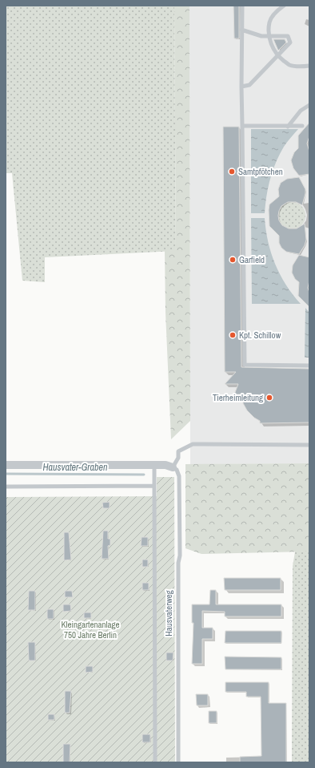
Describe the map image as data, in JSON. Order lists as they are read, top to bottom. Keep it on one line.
{"streets":{"lane":["Hausvaterweg"]},"water":["Hausvater-Graben"],"parks":["Kleingartenanlage 750 Jahre Berlin"],"places":["Samtpfötchen","Garfield","Kpt. Schillow","Tierheimleitung"]}
